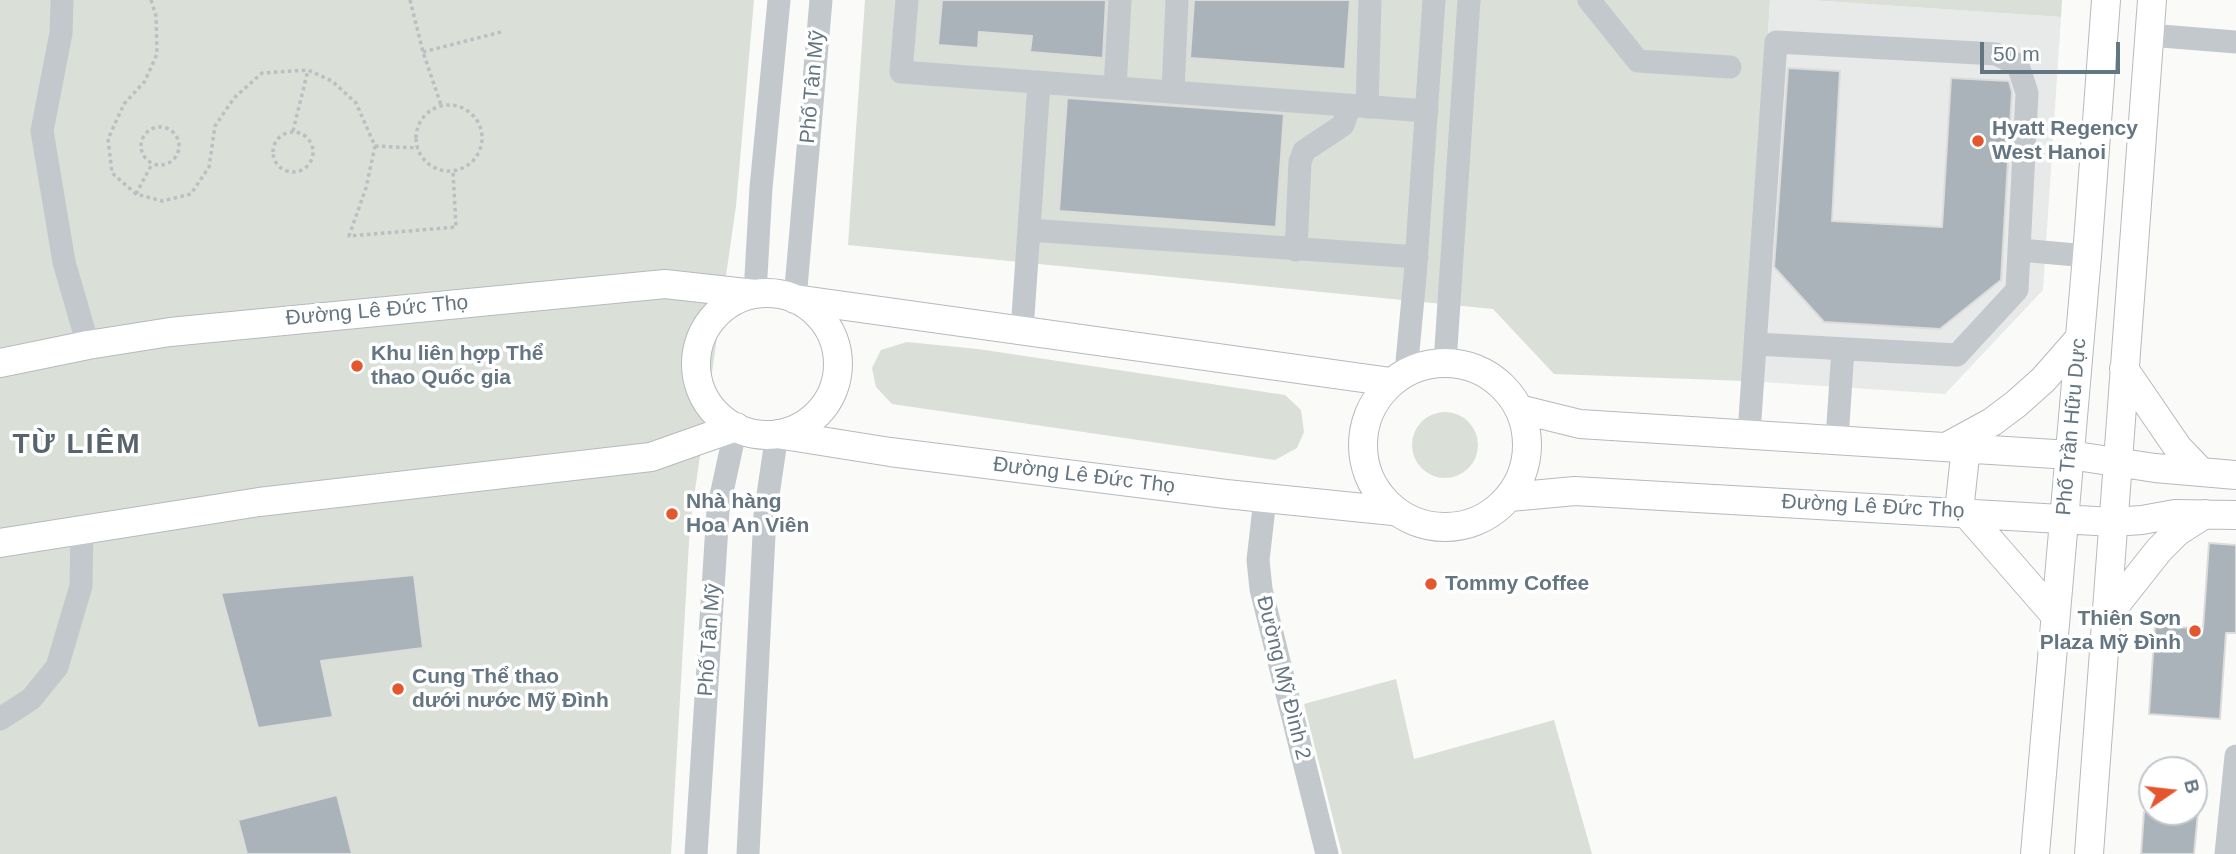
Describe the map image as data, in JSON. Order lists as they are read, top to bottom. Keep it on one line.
{"streets":{"main road":["Đường Lê Đức Thọ","Phố Trần Hữu Dực"],"street":["Phố Tân Mỹ","Đường Mỹ Đình 2"]},"crossings":[["Phố Tân Mỹ","Đường Lê Đức Thọ"],["Đường Lê Đức Thọ","Phố Trần Hữu Dực"],["Đường Lê Đức Thọ","Đường Mỹ Đình 2"]],"districts":["TỪ LIÊM"],"places":["Hyatt Regency West Hanoi","Khu liên hợp Thể thao Quốc gia","Nhà hàng Hoa An Viên","Tommy Coffee","Thiên Sơn Plaza Mỹ Đình","Cung Thể thao dưới nước Mỹ Đình"],"scale_bar":"50 m","north":"right"}
